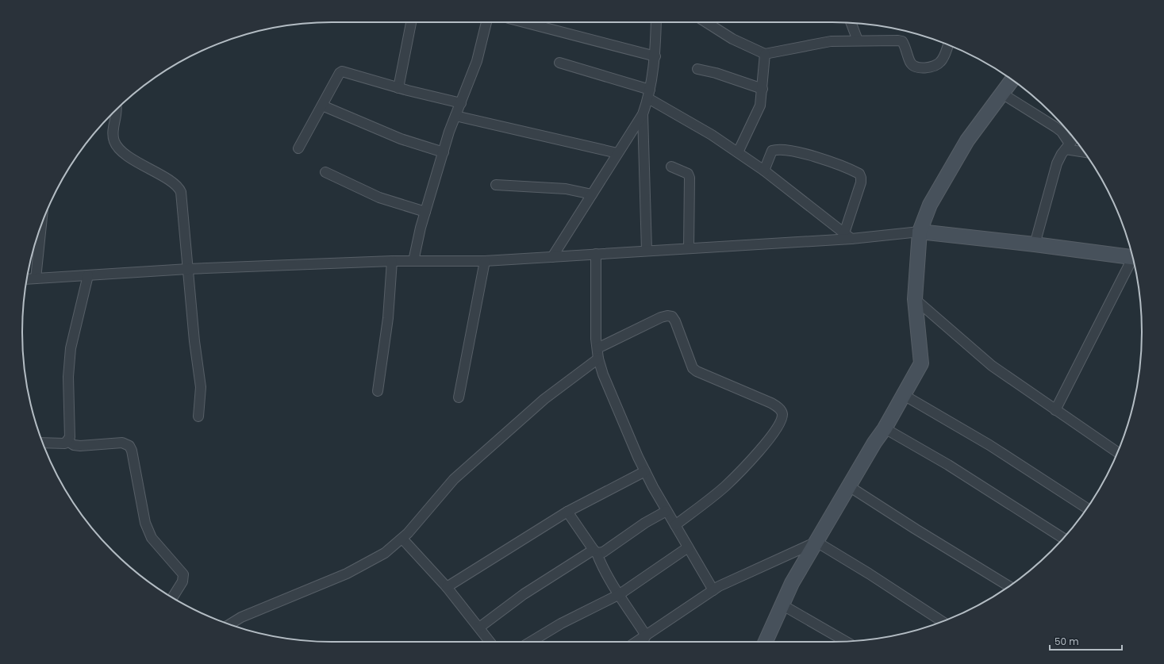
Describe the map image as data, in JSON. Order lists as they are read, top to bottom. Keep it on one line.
{"scale_bar":"50 m"}
